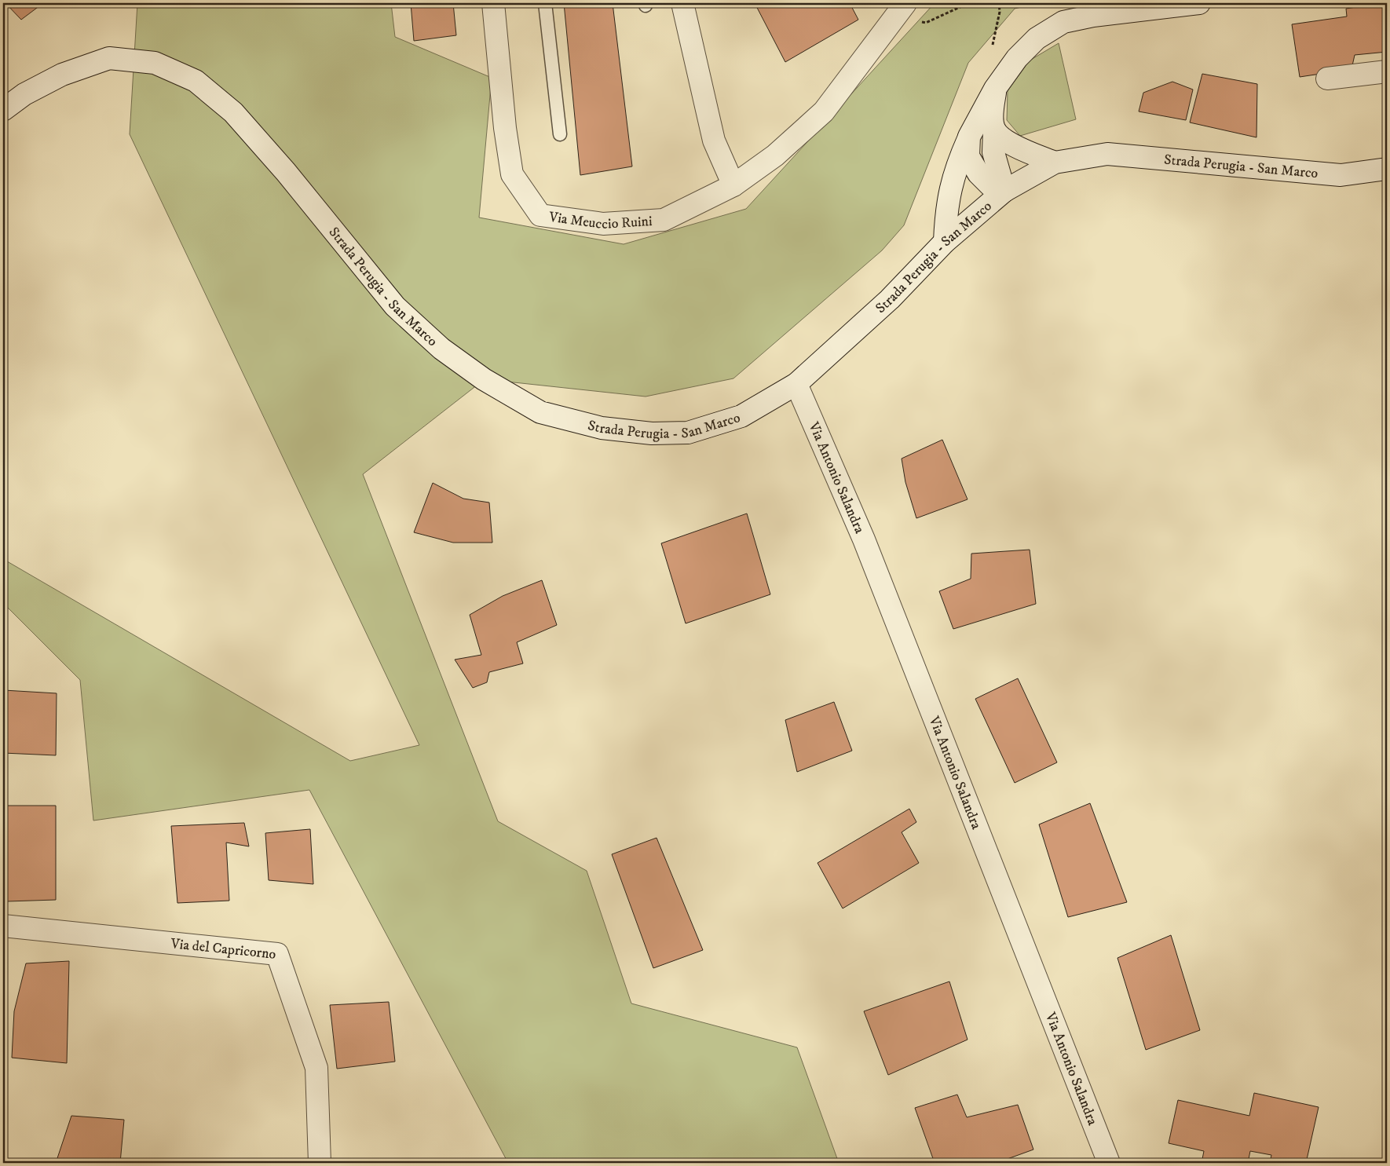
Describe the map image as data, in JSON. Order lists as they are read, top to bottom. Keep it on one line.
{"streets":{"street":["Strada Perugia - San Marco","Via Meuccio Ruini","Via Antonio Salandra","Via del Capricorno"]},"crossings":[["Strada Perugia - San Marco","Via Antonio Salandra"]]}
